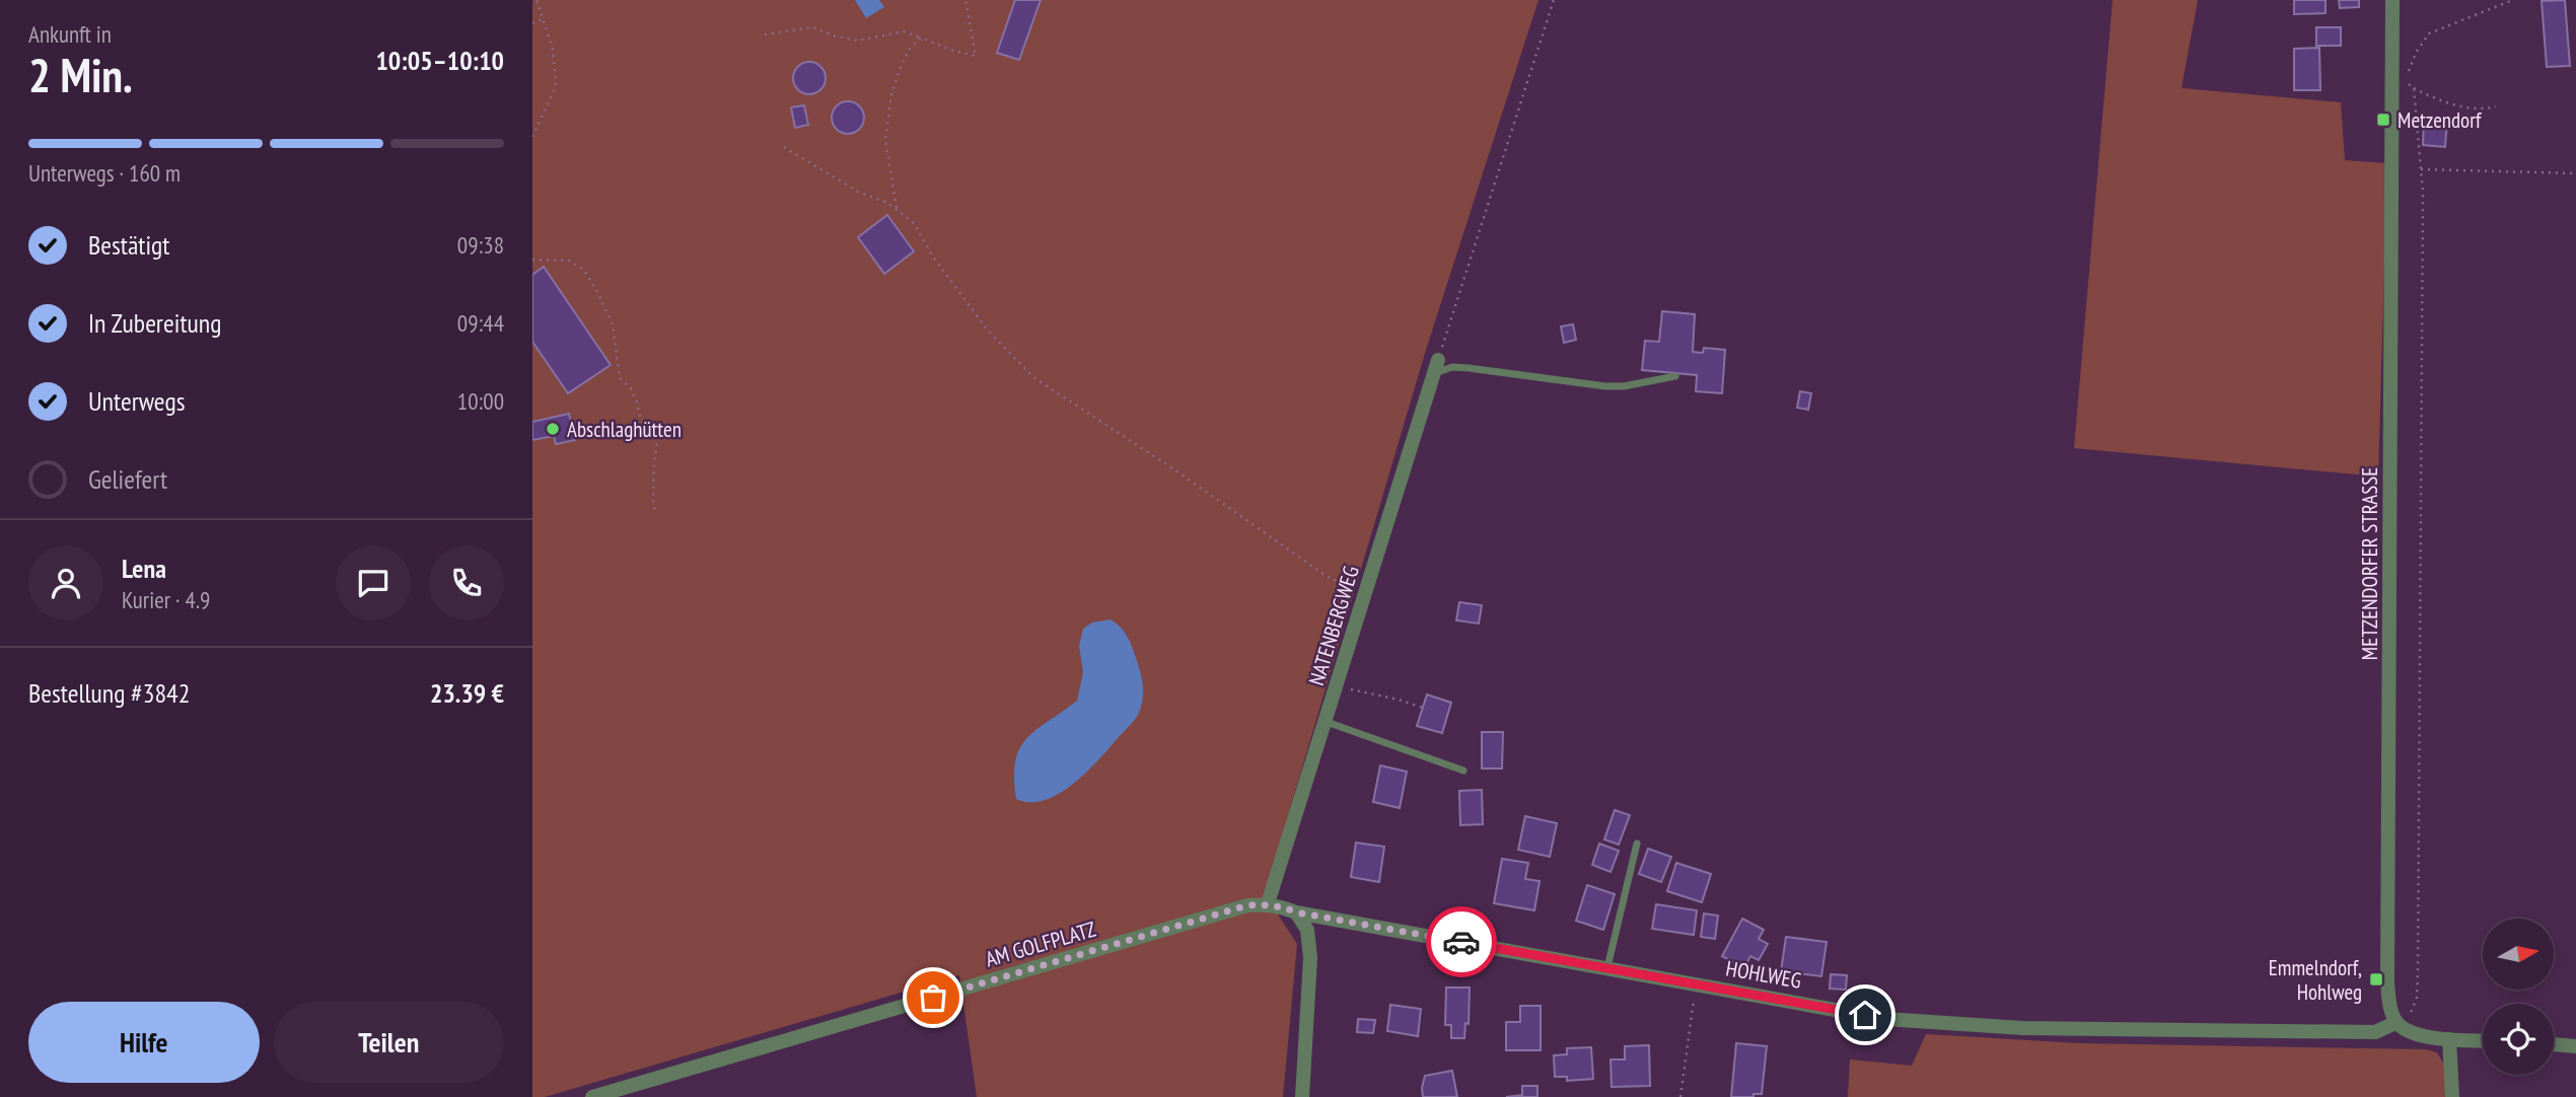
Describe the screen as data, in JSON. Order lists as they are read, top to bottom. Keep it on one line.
{"streets":{"street":["METZENDORFER STRASSE","NATENBERGWEG","AM GOLFPLATZ","HOHLWEG"]},"crossings":[["METZENDORFER STRASSE","HOHLWEG"],["NATENBERGWEG","AM GOLFPLATZ"],["AM GOLFPLATZ","HOHLWEG"]],"places":{"transit":["Metzendorf","Emmelndorf, Hohlweg"],"other":["Abschlaghütten"]},"north":"right","page":{"heading":["2 Min.","Ankunft in","10:05–10:10"],"panel":["Lena","Kurier · 4.9","Bestellung #3842","23.39 €"],"bar":"Unterwegs · 160 m","list":[["Bestätigt","09:38"],["In Zubereitung","09:44"],["Unterwegs","10:00"],"Geliefert"],"buttons":["Hilfe","Teilen"]}}
